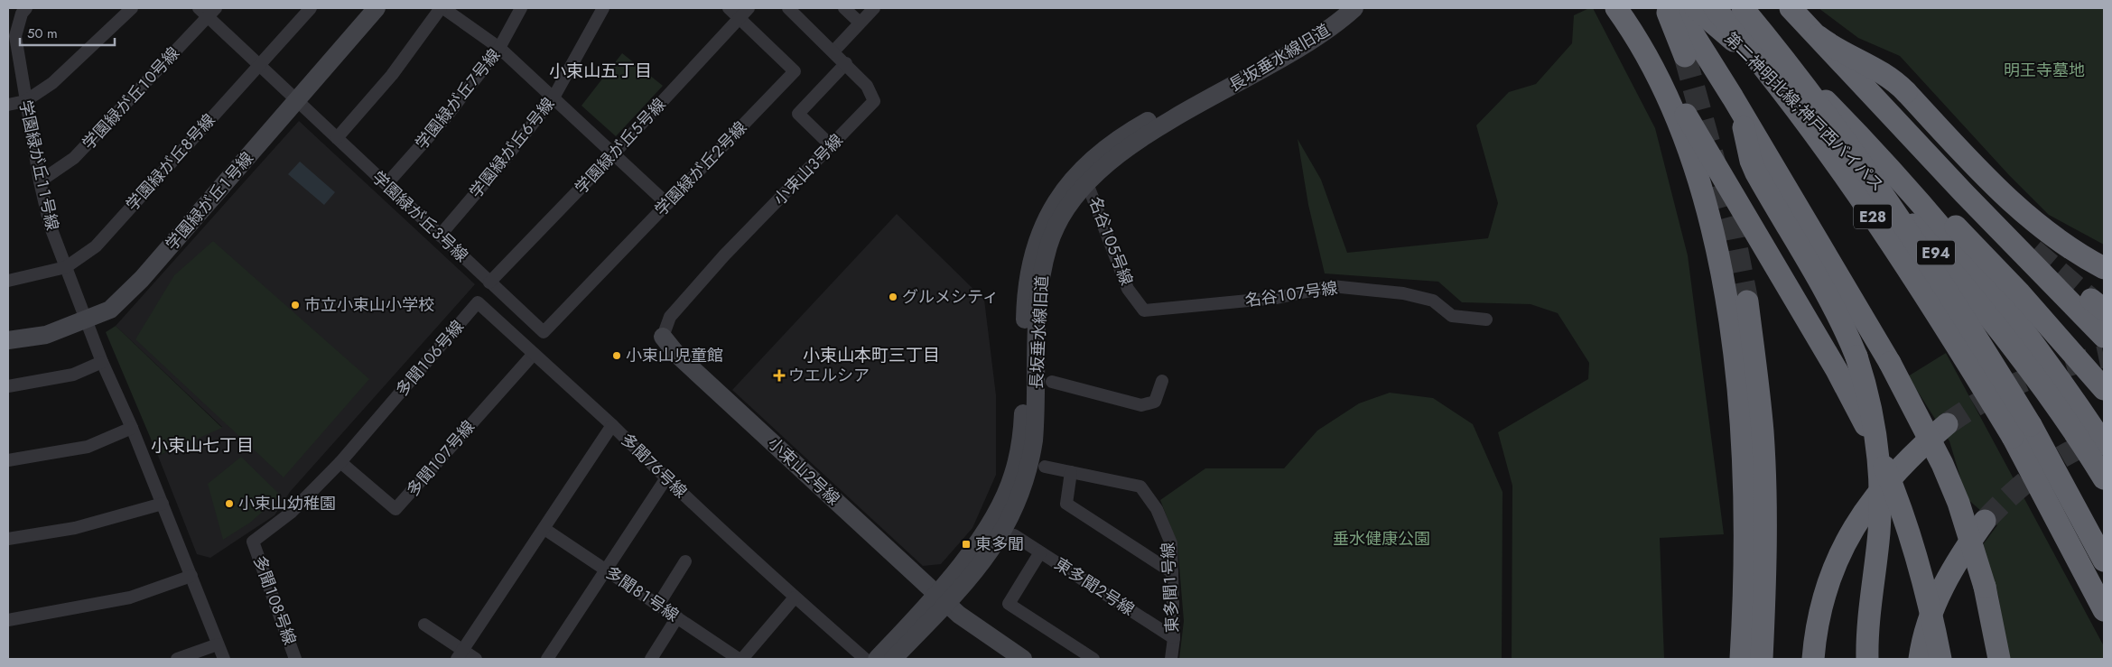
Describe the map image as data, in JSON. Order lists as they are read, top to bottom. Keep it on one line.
{"streets":{"highway":["第二神明北線;神戸西バイパス","E28","E94"],"street":["長坂垂水線旧道","学園緑が丘１０号線","学園緑が丘７号線","学園緑が丘５号線","学園緑が丘６号線","学園緑が丘８号線","学園緑が丘１１号線","学園緑が丘２号線","小束山３号線","学園緑が丘１号線","学園緑が丘３号線","名谷１０５号線","名谷１０７号線","多聞１０６号線","多聞１０７号線","多聞７６号線","小束山２号線","東多聞２号線","東多聞１号線","多聞８１号線","多聞１０８号線"]},"crossings":[["長坂垂水線旧道","名谷１０５号線"],["長坂垂水線旧道","小束山２号線"],["学園緑が丘１０号線","学園緑が丘１１号線"],["学園緑が丘１０号線","学園緑が丘３号線"],["学園緑が丘７号線","学園緑が丘３号線"],["学園緑が丘５号線","学園緑が丘２号線"],["学園緑が丘５号線","学園緑が丘３号線"],["学園緑が丘６号線","学園緑が丘３号線"],["学園緑が丘８号線","学園緑が丘１１号線"],["学園緑が丘８号線","学園緑が丘３号線"],["学園緑が丘１１号線","学園緑が丘１号線"],["学園緑が丘２号線","学園緑が丘３号線"],["小束山３号線","小束山２号線"],["学園緑が丘１号線","学園緑が丘３号線"],["名谷１０５号線","名谷１０７号線"],["多聞１０６号線","多聞１０７号線"],["多聞１０６号線","多聞７６号線"],["多聞１０６号線","多聞１０８号線"],["多聞７６号線","多聞８１号線"],["東多聞２号線","東多聞１号線"]],"districts":["小束山五丁目","小束山本町三丁目","小束山七丁目"],"parks":["明王寺墓地","垂水健康公園"],"places":{"other":["グルメシティ","市立小束山小学校","小束山児童館","小束山幼稚園"],"health":["ウエルシア"],"transit":["東多聞"]},"scale_bar":"50 m"}
